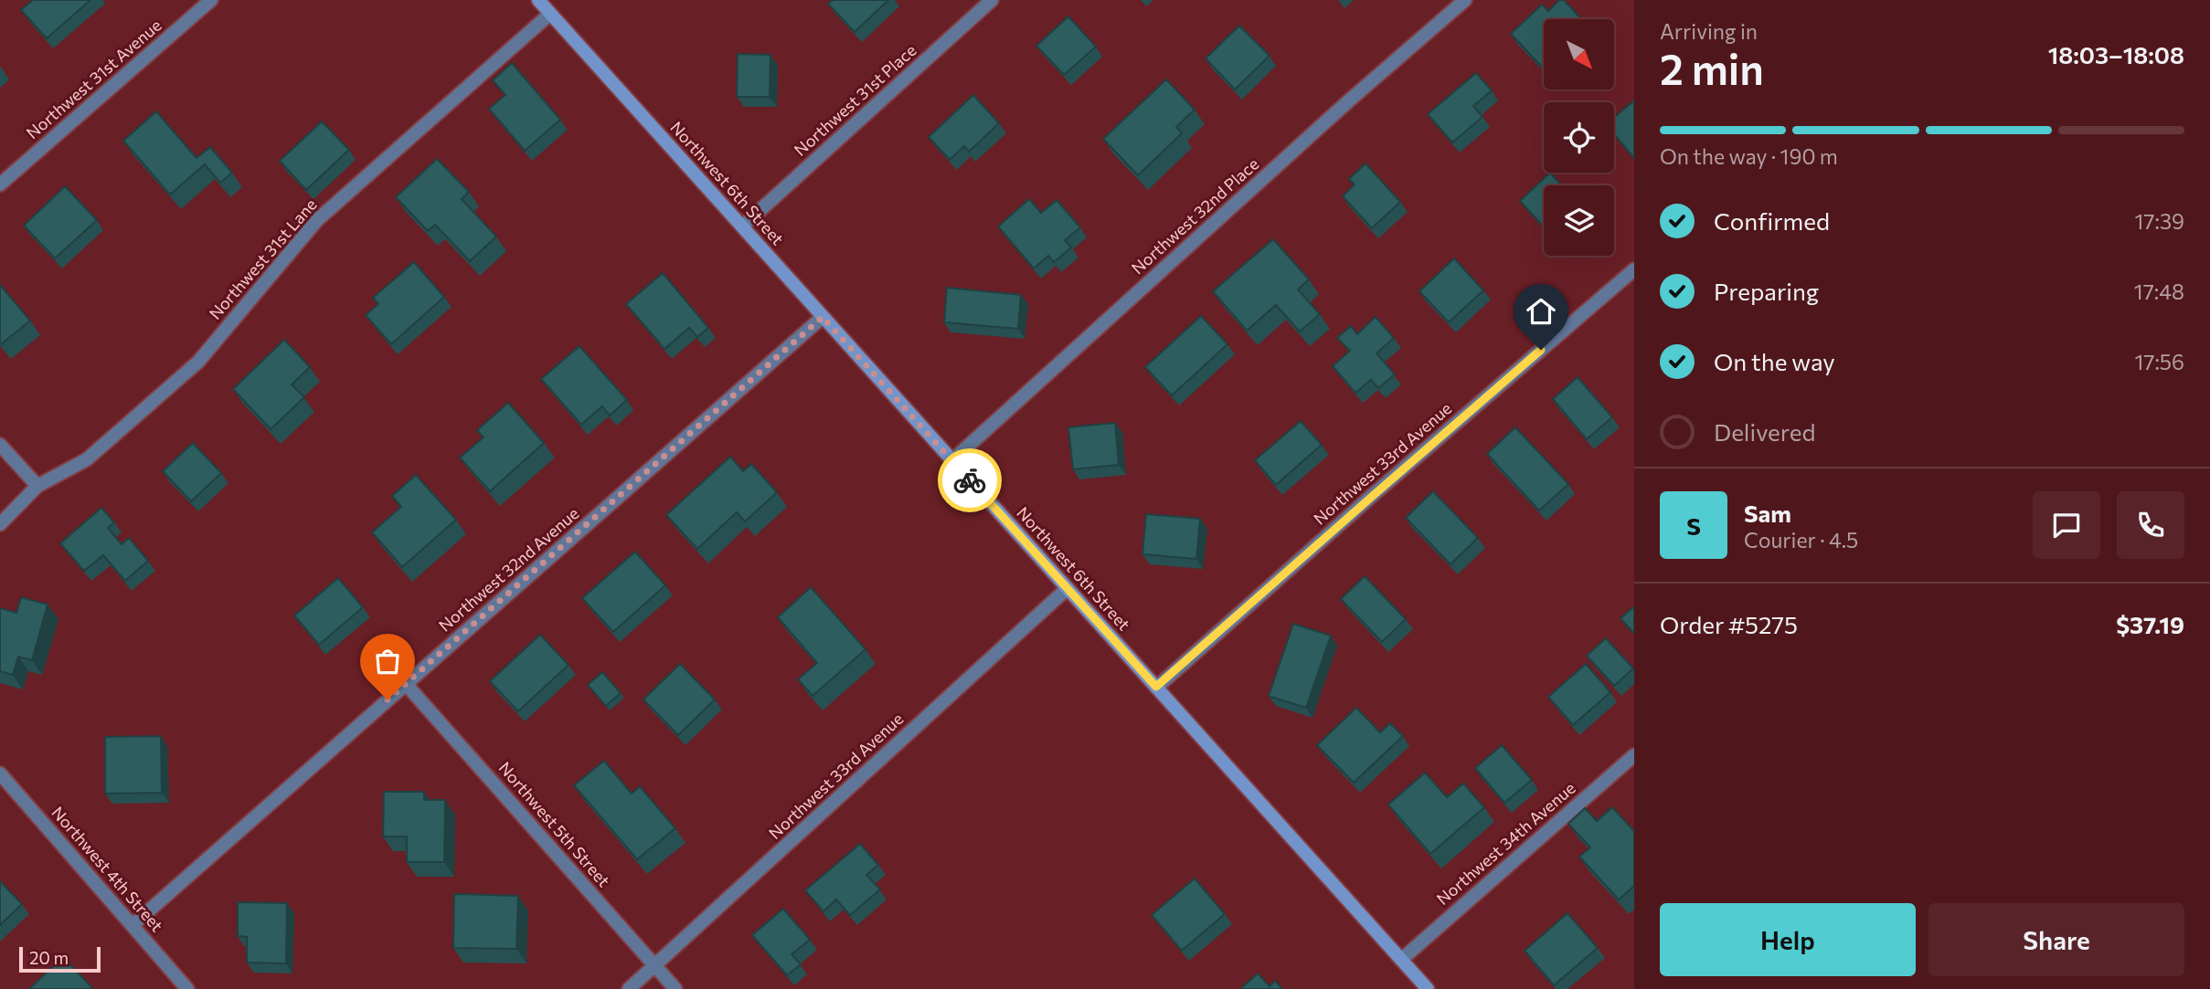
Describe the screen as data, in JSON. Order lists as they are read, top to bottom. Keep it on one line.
{"streets":{"main road":["Northwest 6th Street"],"street":["Northwest 31st Avenue","Northwest 31st Place","Northwest 32nd Place","Northwest 31st Lane","Northwest 33rd Avenue","Northwest 32nd Avenue","Northwest 5th Street","Northwest 34th Avenue","Northwest 4th Street"]},"crossings":[["Northwest 31st Place","Northwest 6th Street"],["Northwest 6th Street","Northwest 32nd Place"],["Northwest 6th Street","Northwest 31st Lane"],["Northwest 6th Street","Northwest 33rd Avenue"],["Northwest 6th Street","Northwest 32nd Avenue"],["Northwest 6th Street","Northwest 34th Avenue"],["Northwest 33rd Avenue","Northwest 5th Street"],["Northwest 32nd Avenue","Northwest 5th Street"],["Northwest 32nd Avenue","Northwest 4th Street"]],"scale_bar":"20 m","north":"bottom right","page":{"heading":["2 min","Arriving in","18:03–18:08"],"panel":["Sam","Courier · 4.5","Order #5275","$37.19"],"bar":"On the way · 190 m","list":[["Confirmed","17:39"],["Preparing","17:48"],["On the way","17:56"],"Delivered"],"round":"S","buttons":["Help","Share"],"scale":"20 m"}}
